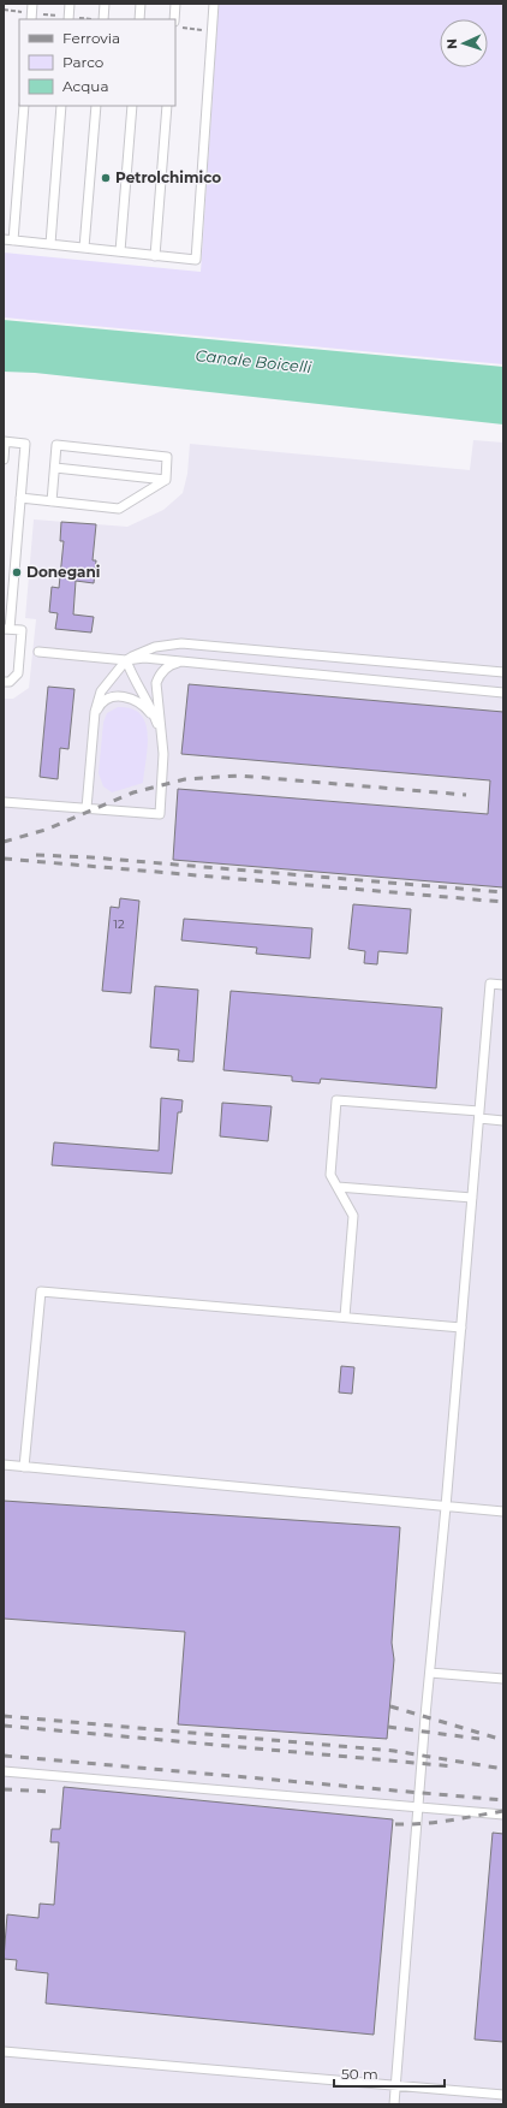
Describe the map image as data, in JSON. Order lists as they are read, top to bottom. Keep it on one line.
{"water":["Canale Boicelli"],"places":["Petrolchimico","Donegani"],"house_numbers":["12"],"legend":["Ferrovia","Parco","Acqua"],"scale_bar":"50 m","north":"left"}
